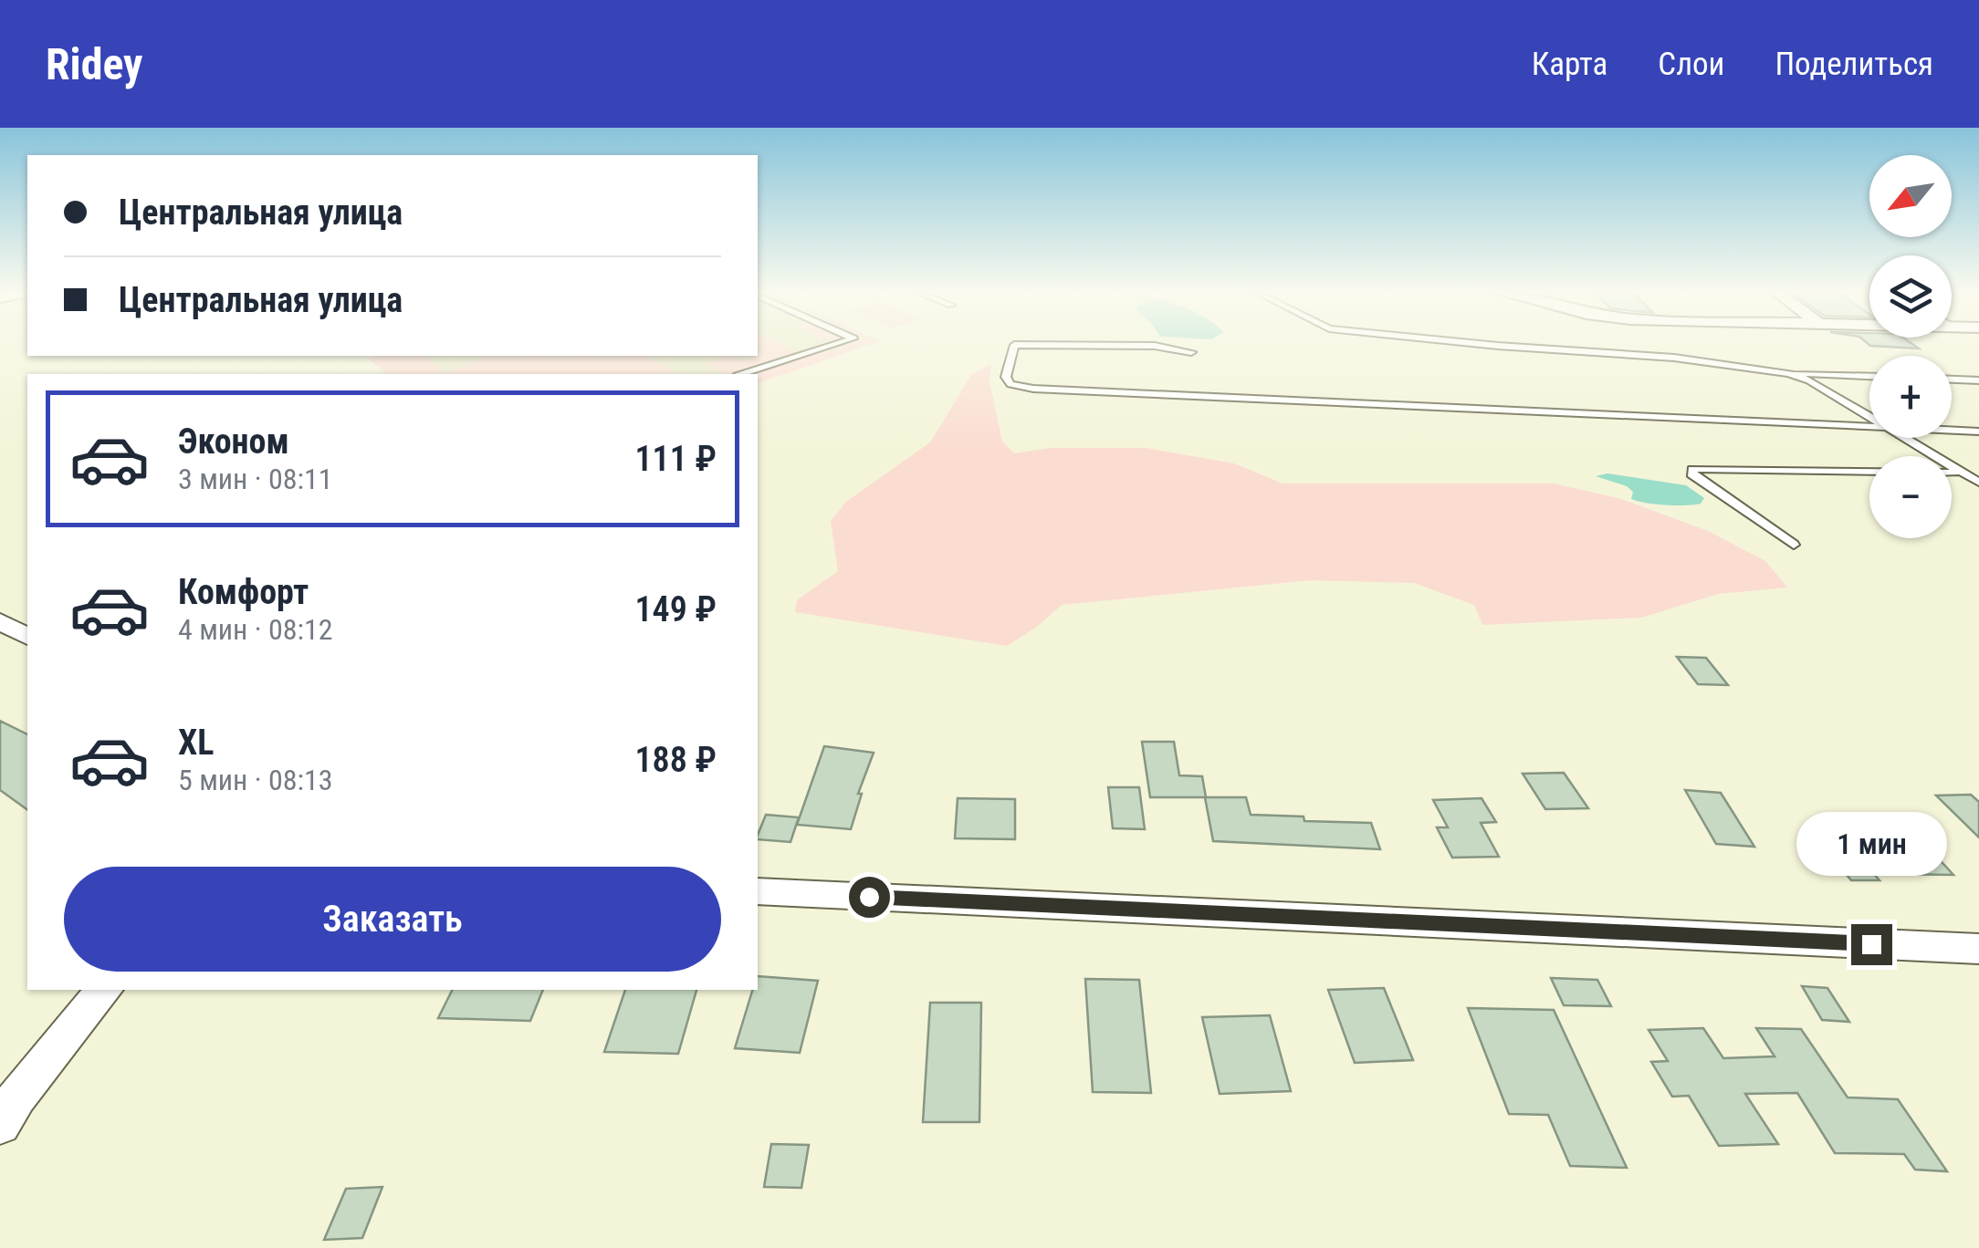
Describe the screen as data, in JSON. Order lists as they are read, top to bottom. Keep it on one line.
{"north":"bottom left","page":{"header":"Ridey","nav":["Карта","Слои","Поделиться"],"map_buttons":["+","−"],"banner":["Центральная улица","Центральная улица"],"list":[{"name":"Эконом","note":"3 мин · 08:11","value":"111 ₽"},{"name":"Комфорт","note":"4 мин · 08:12","value":"149 ₽"},{"name":"XL","note":"5 мин · 08:13","value":"188 ₽"}],"bubble":"1 мин","buttons":"Заказать"}}
